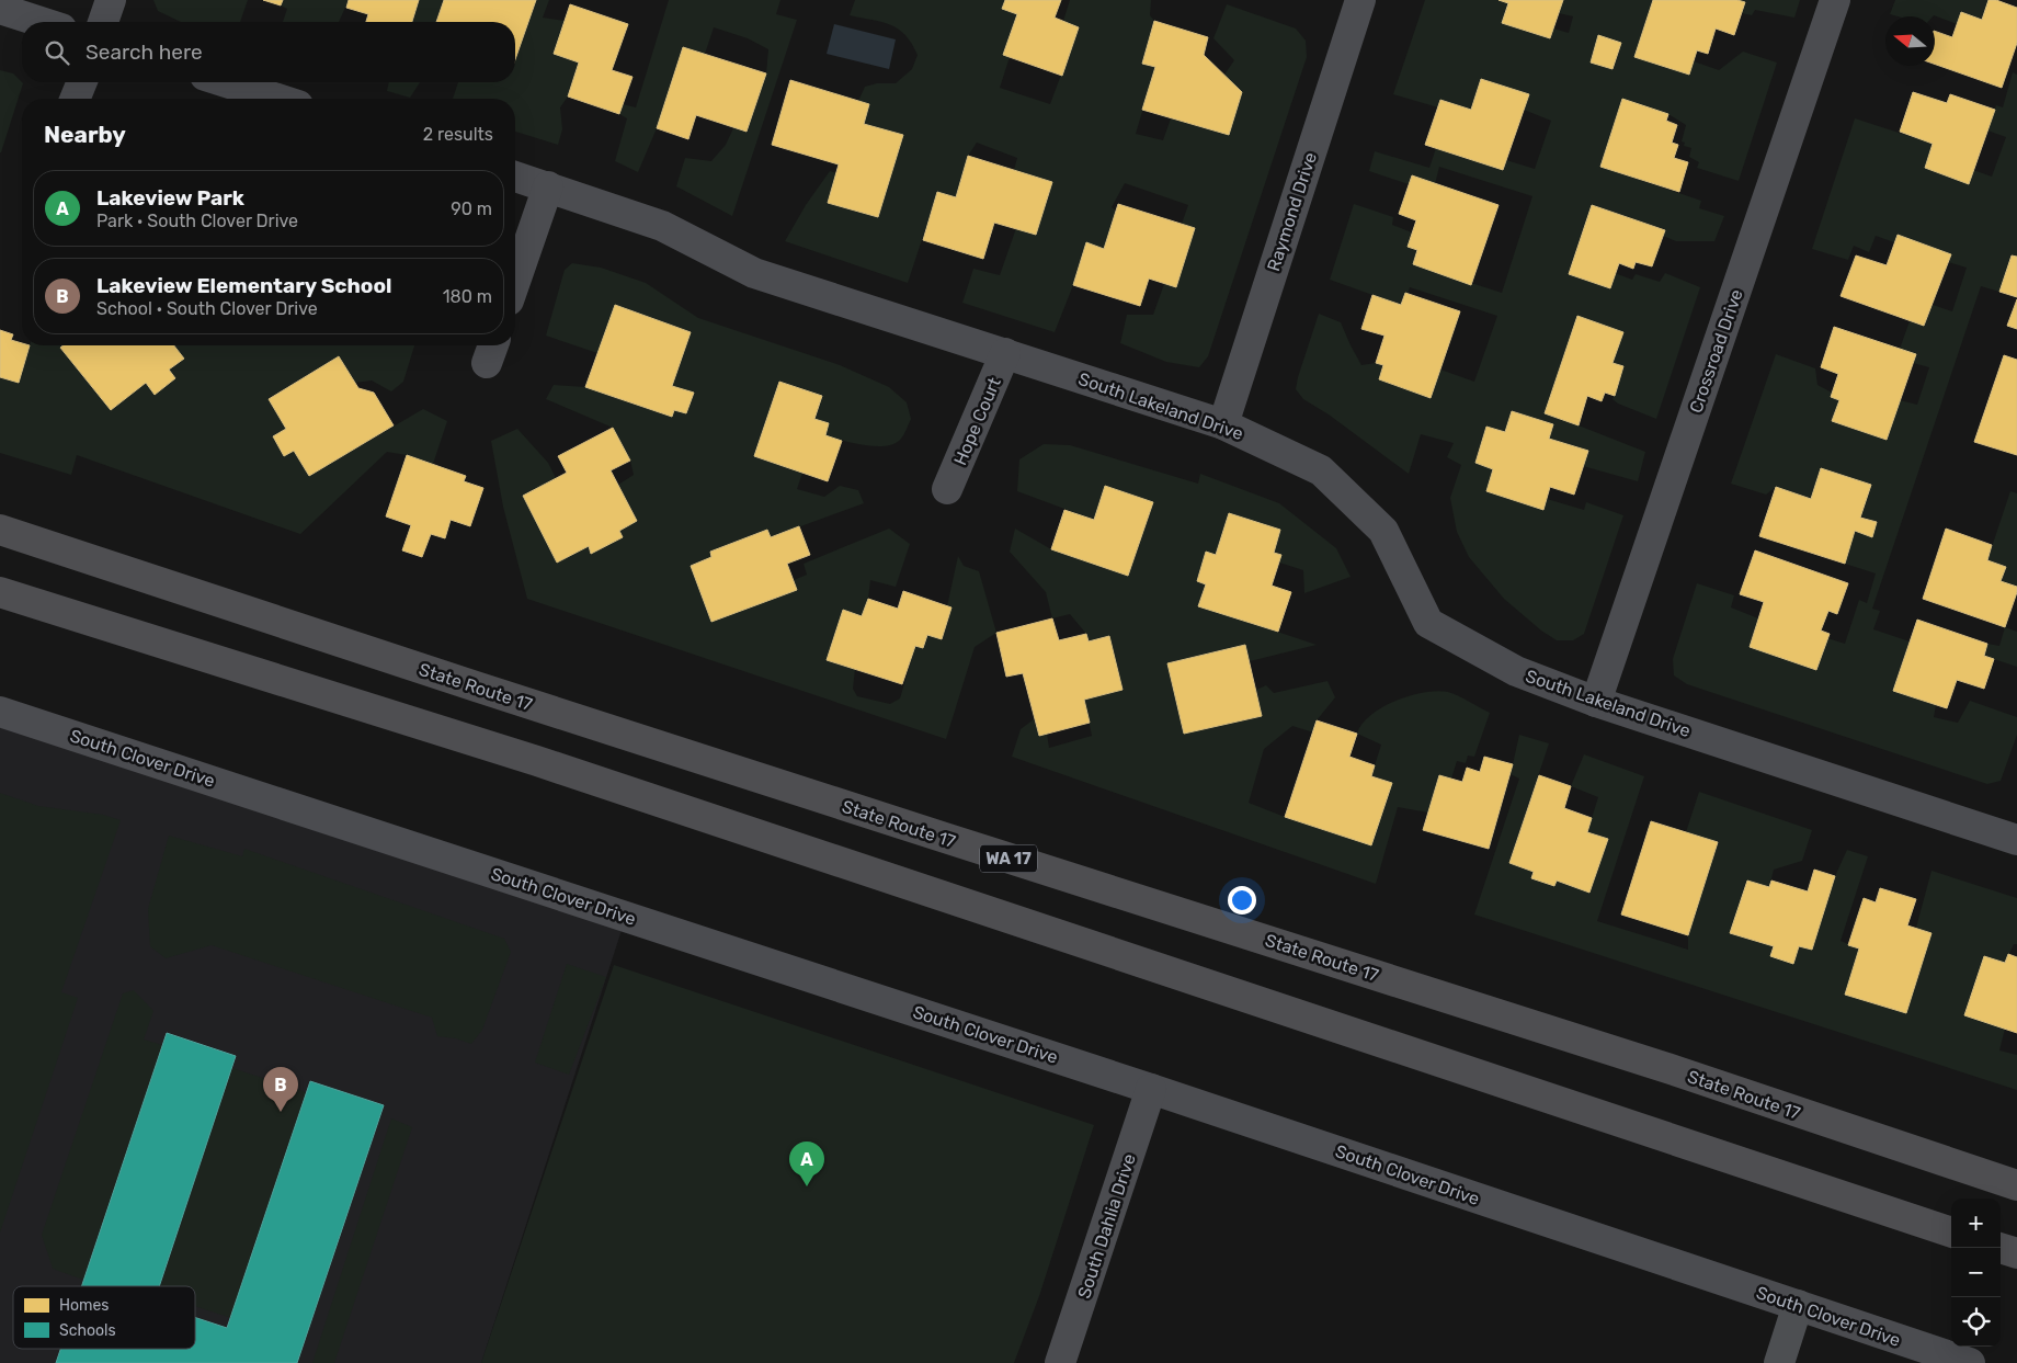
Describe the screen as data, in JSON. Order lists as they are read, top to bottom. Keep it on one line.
{"streets":{"highway":["State Route 17","WA 17"],"street":["Raymond Drive","Crossroad Drive","South Lakeland Drive","Hope Court","South Clover Drive","South Dahlia Drive"]},"crossings":[["Raymond Drive","South Lakeland Drive"],["Crossroad Drive","South Lakeland Drive"],["South Lakeland Drive","Hope Court"],["South Clover Drive","South Dahlia Drive"]],"legend":["Homes","Schools"],"north":"left","page":{"search":"Search here","heading":["Nearby","2 results"],"list":[{"mark":"A","name":"Lakeview Park","note":"Park · South Clover Drive","value":"90 m"},{"mark":"B","name":"Lakeview Elementary School","note":"School · South Clover Drive","value":"180 m"}],"pins":["B","A"],"map_buttons":["+","−"]}}
